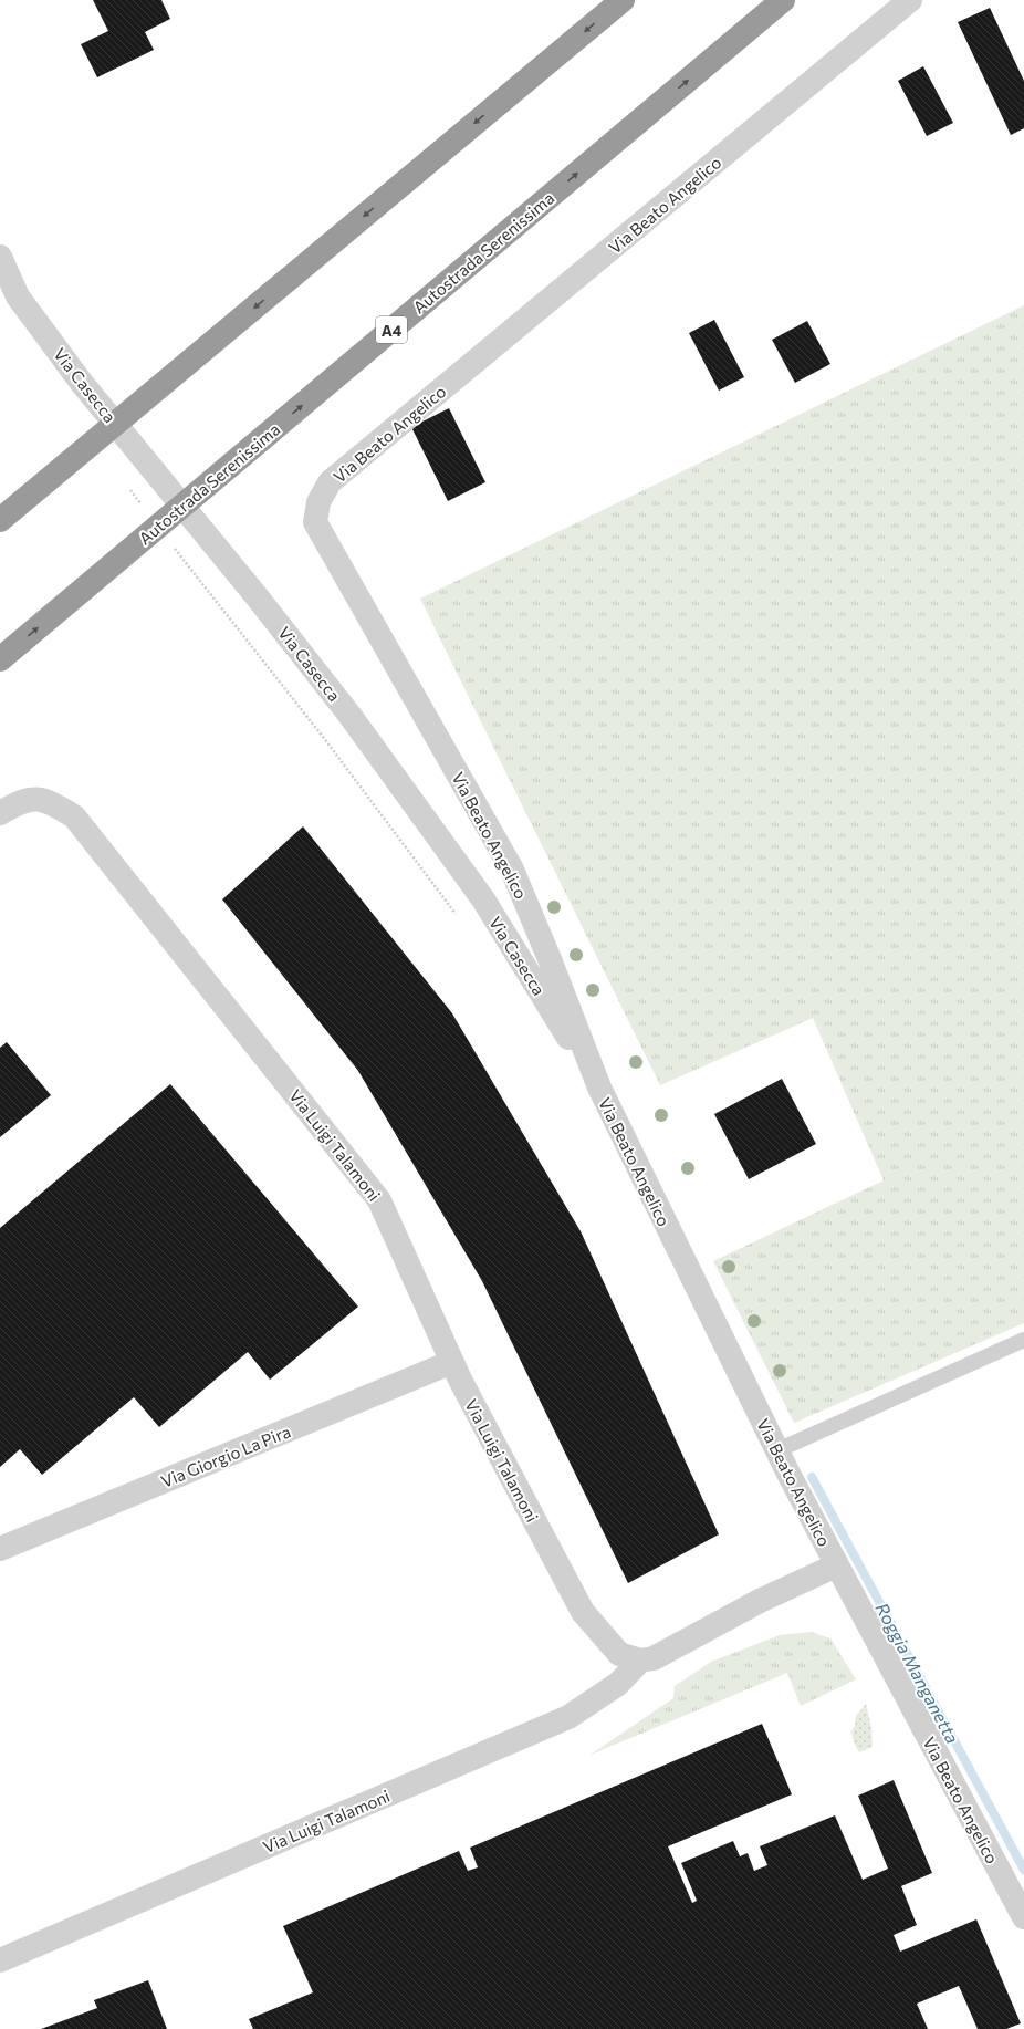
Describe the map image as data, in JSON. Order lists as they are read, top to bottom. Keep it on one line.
{"streets":{"highway":["Autostrada Serenissima","A4"],"street":["Via Beato Angelico","Via Casecca","Via Luigi Talamoni","Via Giorgio La Pira"]},"crossings":[["Via Beato Angelico","Via Casecca"],["Via Beato Angelico","Via Luigi Talamoni"],["Via Luigi Talamoni","Via Giorgio La Pira"]],"water":["Roggia Manganetta"]}
